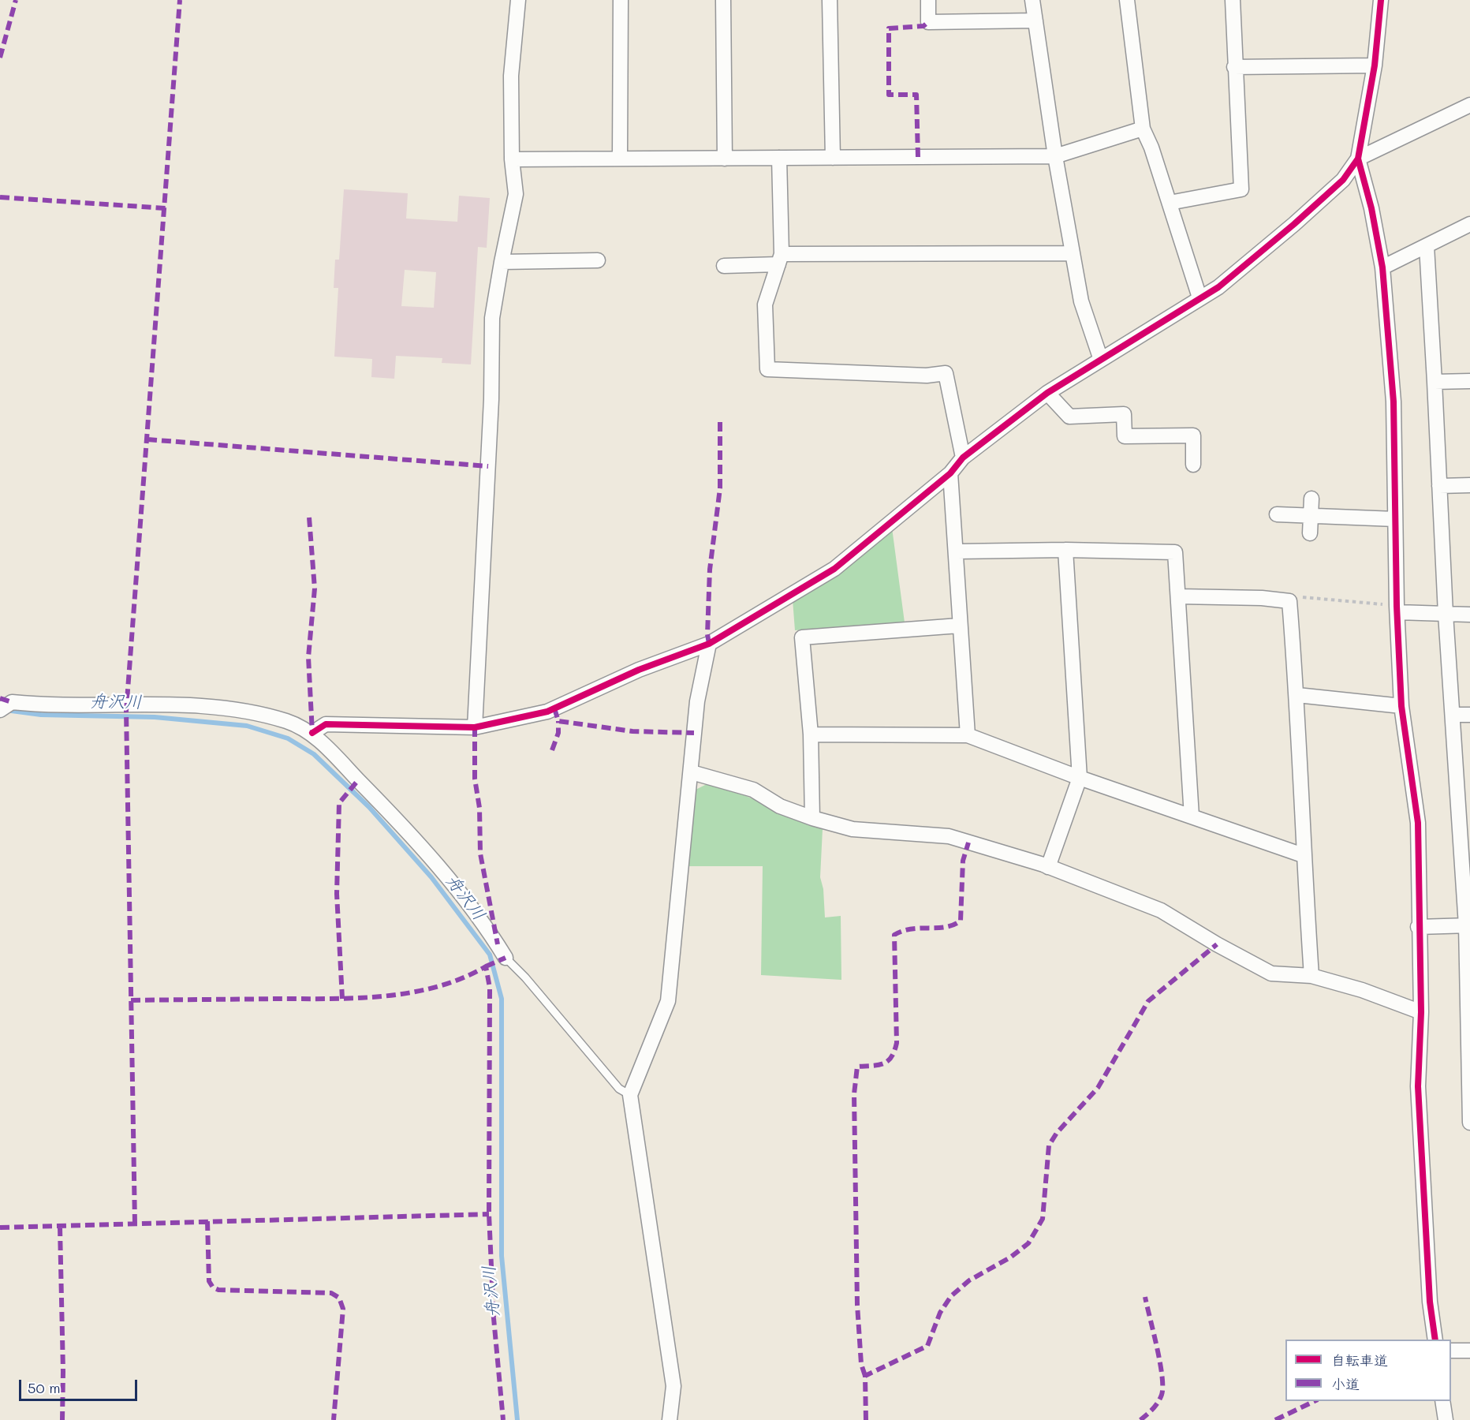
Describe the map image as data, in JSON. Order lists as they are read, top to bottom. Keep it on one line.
{"water":["舟沢川"],"legend":["自転車道","小道"],"scale_bar":"50 m"}
